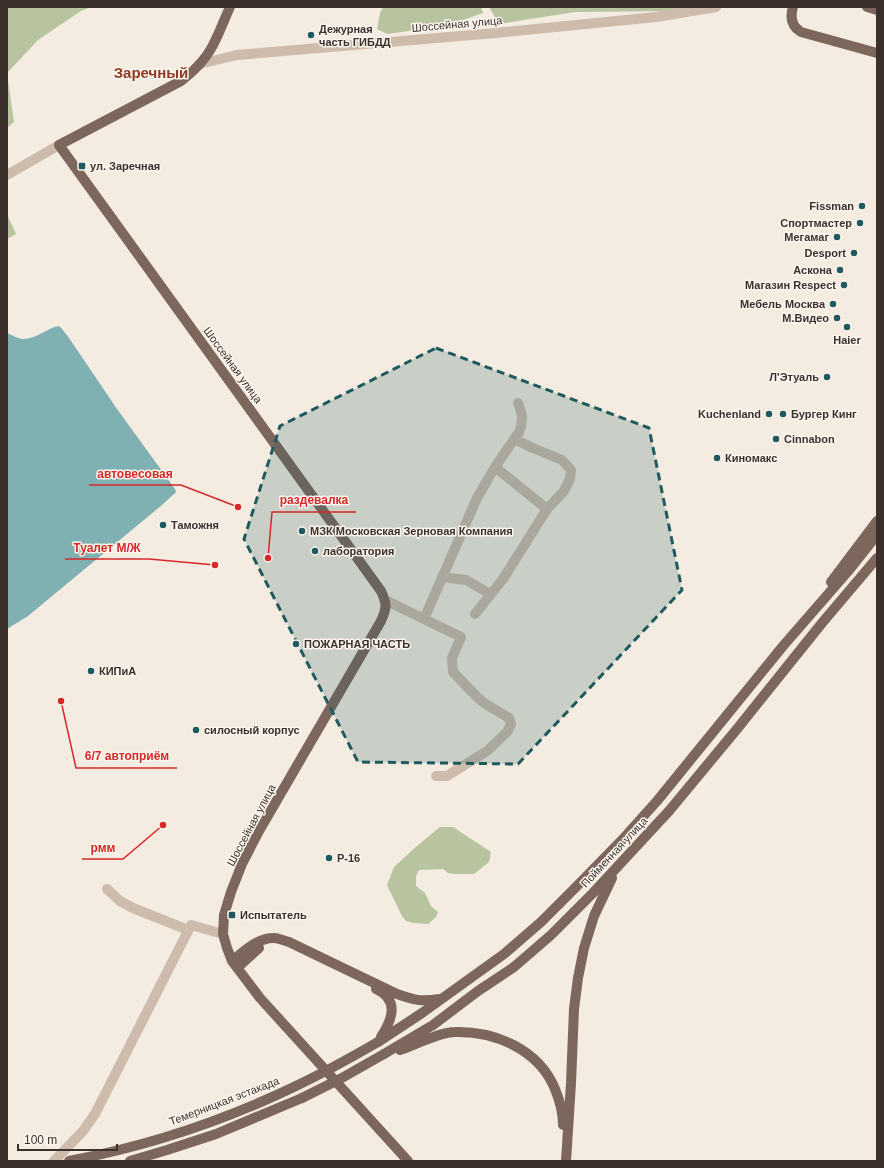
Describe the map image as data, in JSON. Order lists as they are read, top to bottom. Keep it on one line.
{"streets":{"main road":["Шоссейная улица","Пойменная улица","Темерницкая эстакада"]},"crossings":[["Пойменная улица","Темерницкая эстакада"]],"districts":["Заречный"],"places":{"other":["Дежурная часть ГИБДД","Fissman","Спортмастер","Мегамаг","Desport","Аскона","Магазин Respect","Мебель Москва","М.Видео","Haier","Л'Этуаль","Kuchenland","Бургер Кинг","Cinnabon","Киномакс","автовесовая","Таможня","МЗК Московская Зерновая Компания","лаборатория","раздевалка","Туалет М/Ж","ПОЖАРНАЯ ЧАСТЬ","КИПиА","6/7 автоприём","силосный корпус","рмм","Р-16"],"transit":["ул. Заречная","Испытатель"]},"scale_bar":"100 m"}
